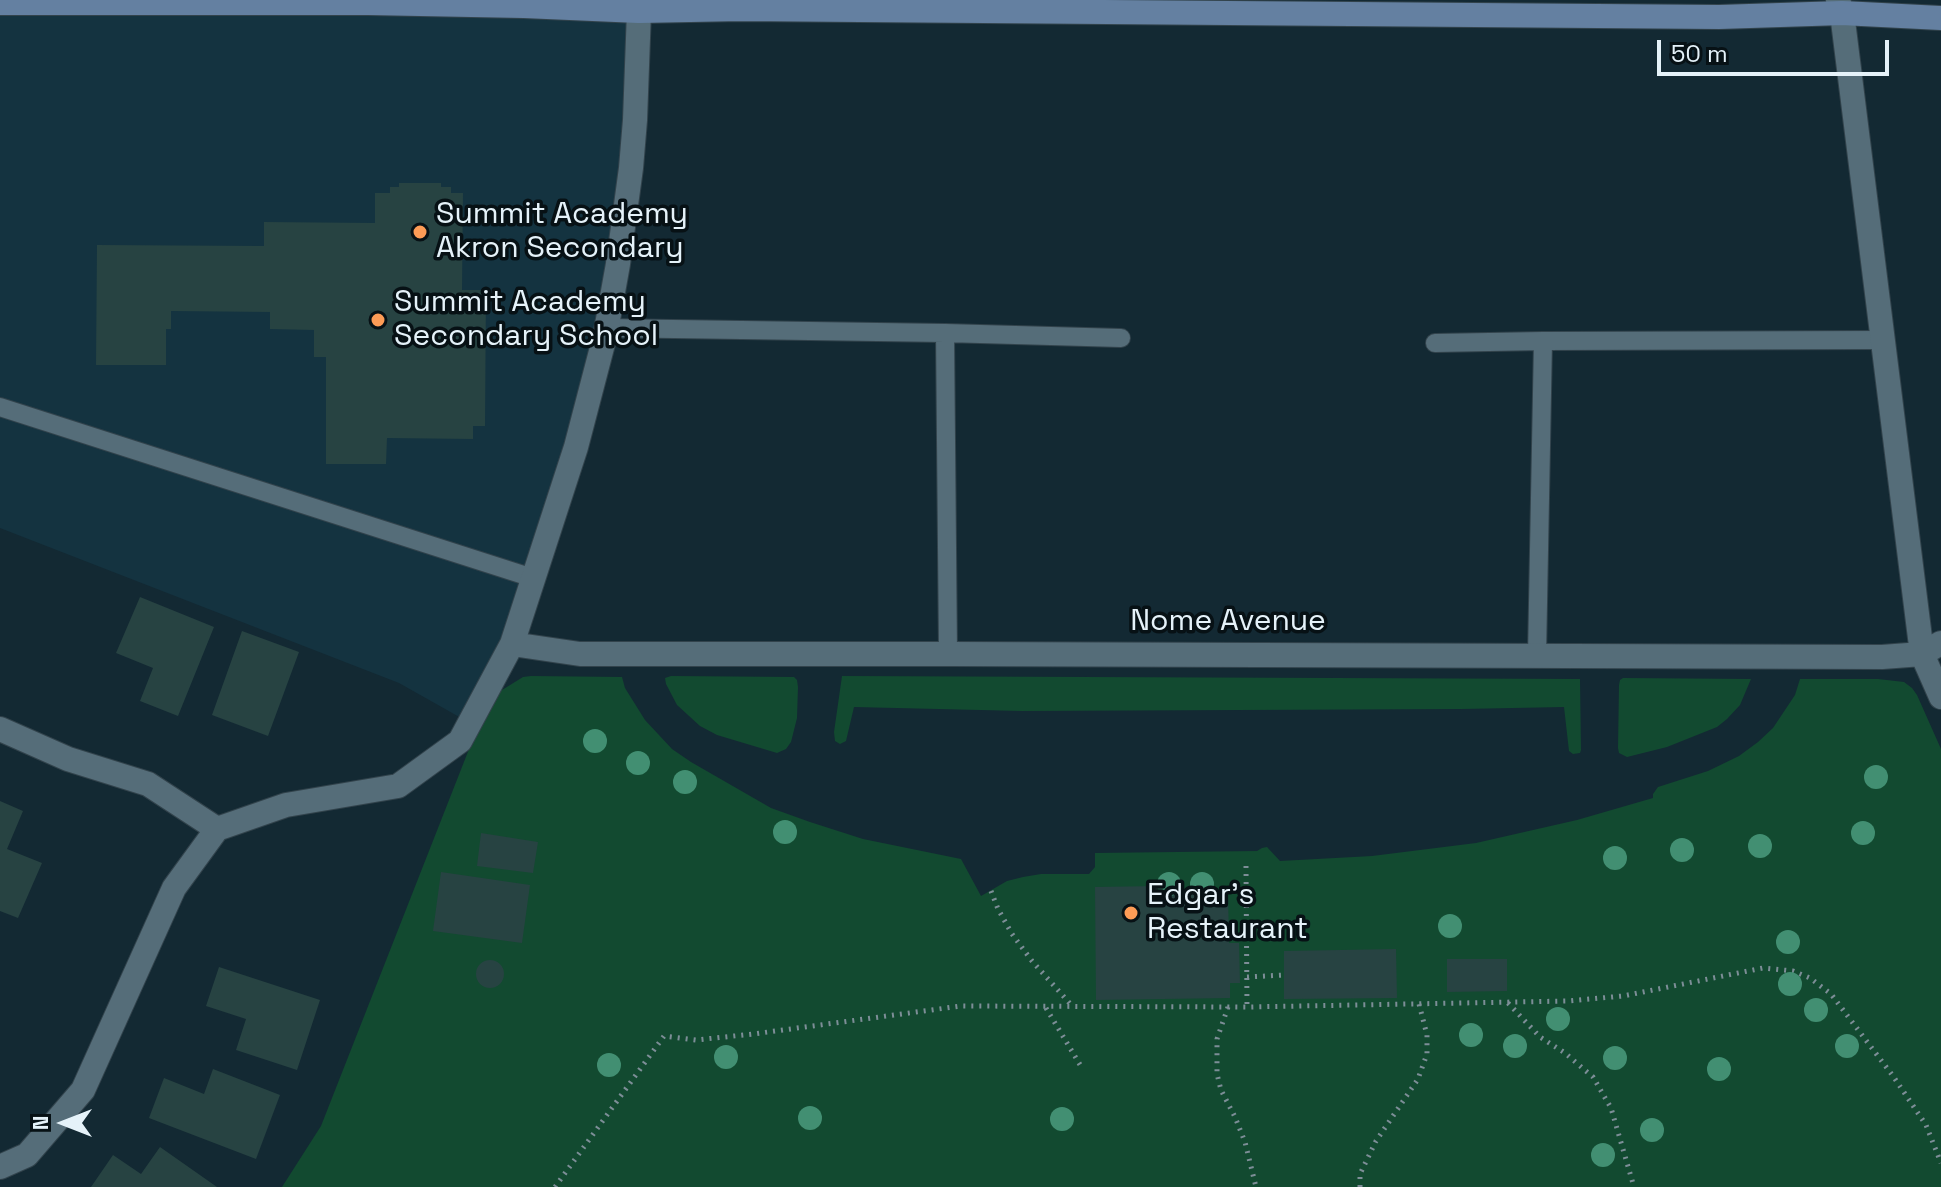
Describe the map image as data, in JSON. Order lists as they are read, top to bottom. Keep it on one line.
{"streets":{"street":["Nome Avenue"]},"places":["Summit Academy Akron Secondary","Summit Academy Secondary School","Edgar's Restaurant"],"scale_bar":"50 m","north":"left"}
